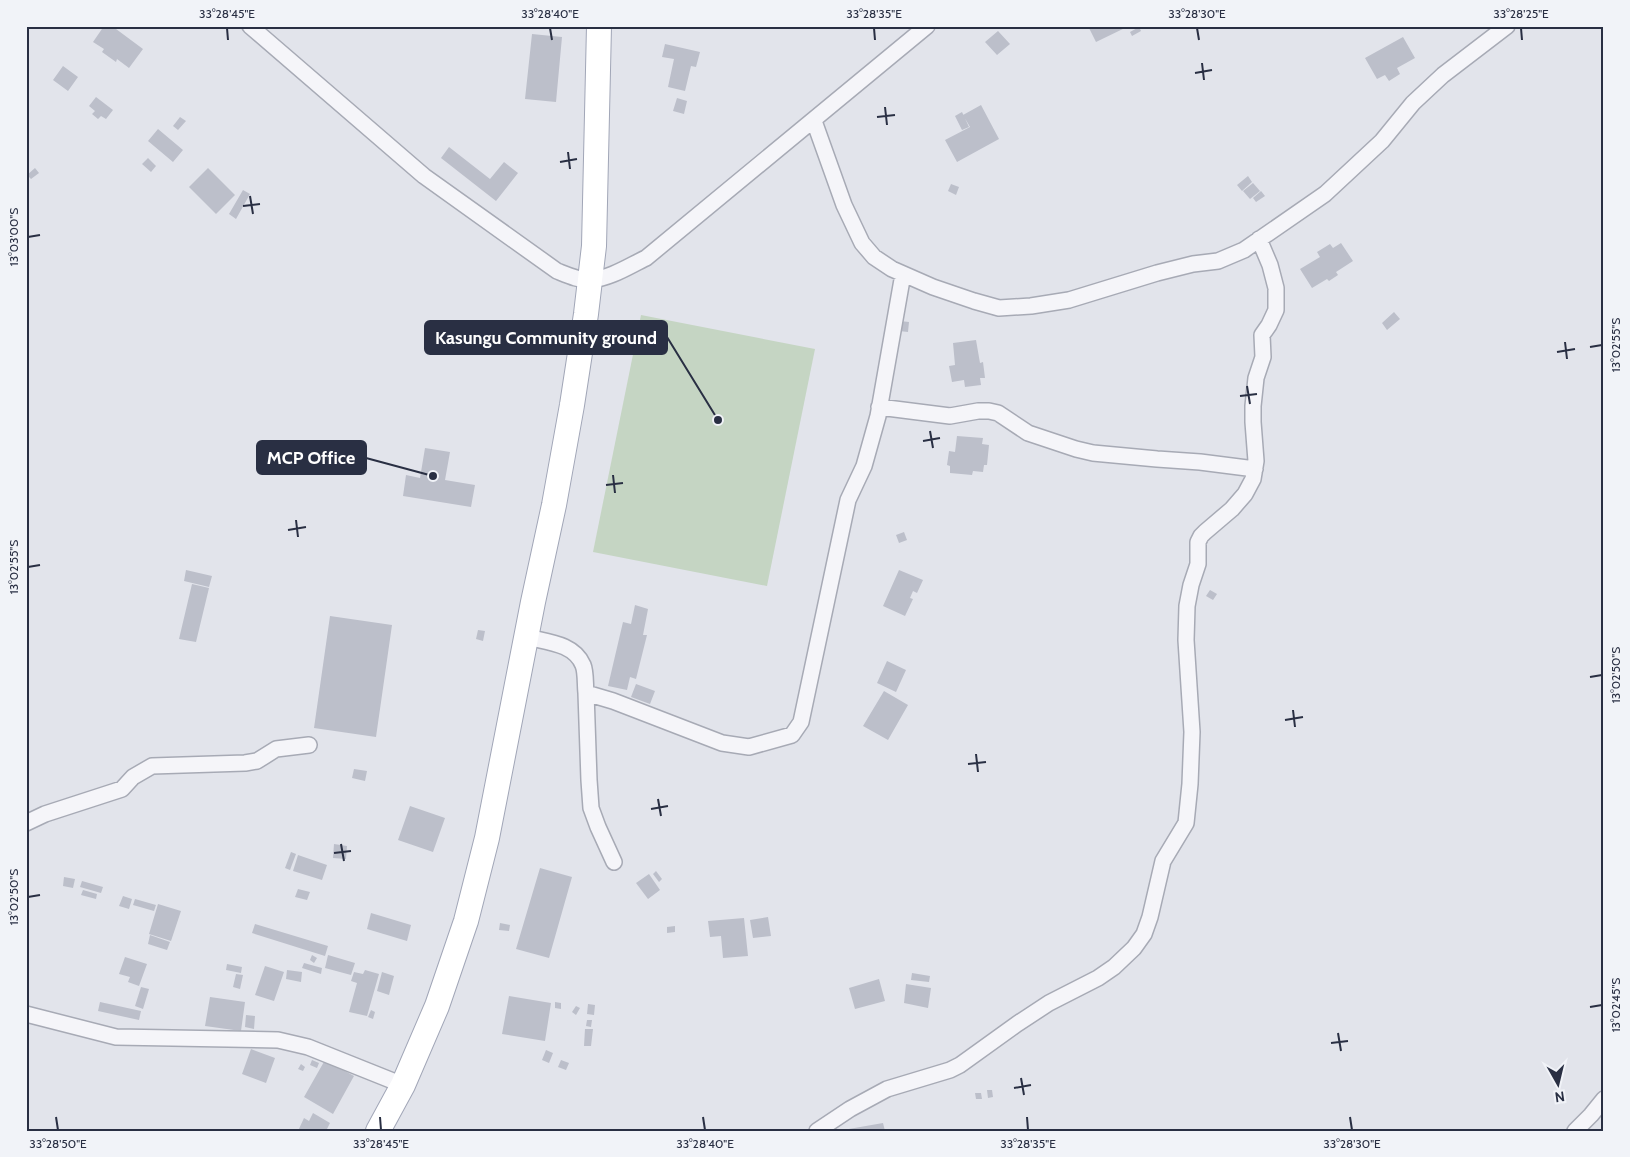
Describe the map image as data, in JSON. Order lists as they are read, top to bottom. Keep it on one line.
{"places":["Kasungu Community ground","MCP Office"],"north":"bottom","coordinates":["33°28'45\"E","33°28'40\"E","33°28'35\"E","33°28'30\"E","33°28'25\"E","13°03'00\"S","13°02'55\"S","13°02'50\"S","13°02'45\"S","33°28'50\"E"]}
